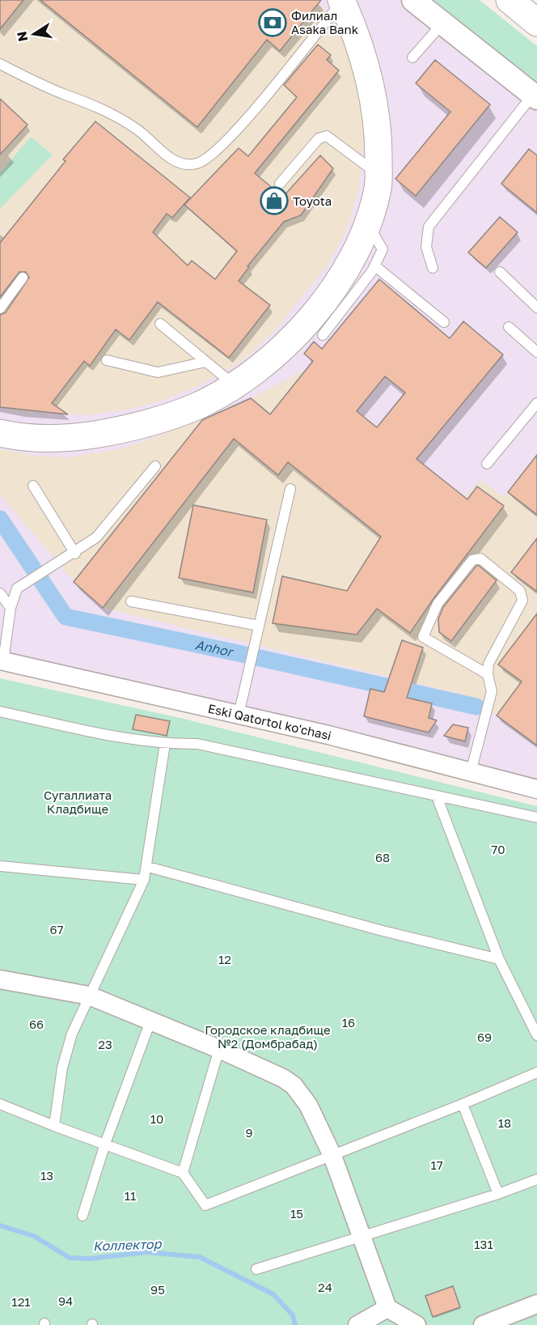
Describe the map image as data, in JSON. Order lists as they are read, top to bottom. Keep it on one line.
{"streets":{"street":["Eski Qatortol ko'chasi"]},"water":["Anhor","Коллектор"],"parks":["Сугаллиата Кладбище","70","68","67","12","16","66","Городское кладбище №2 (Домбрабад)","69","23","10","18","9","17","13","11","15","131","24","95","94","121"],"places":{"bank":["Филиал Asaka Bank"],"shop":["Toyota"]},"north":"left"}
